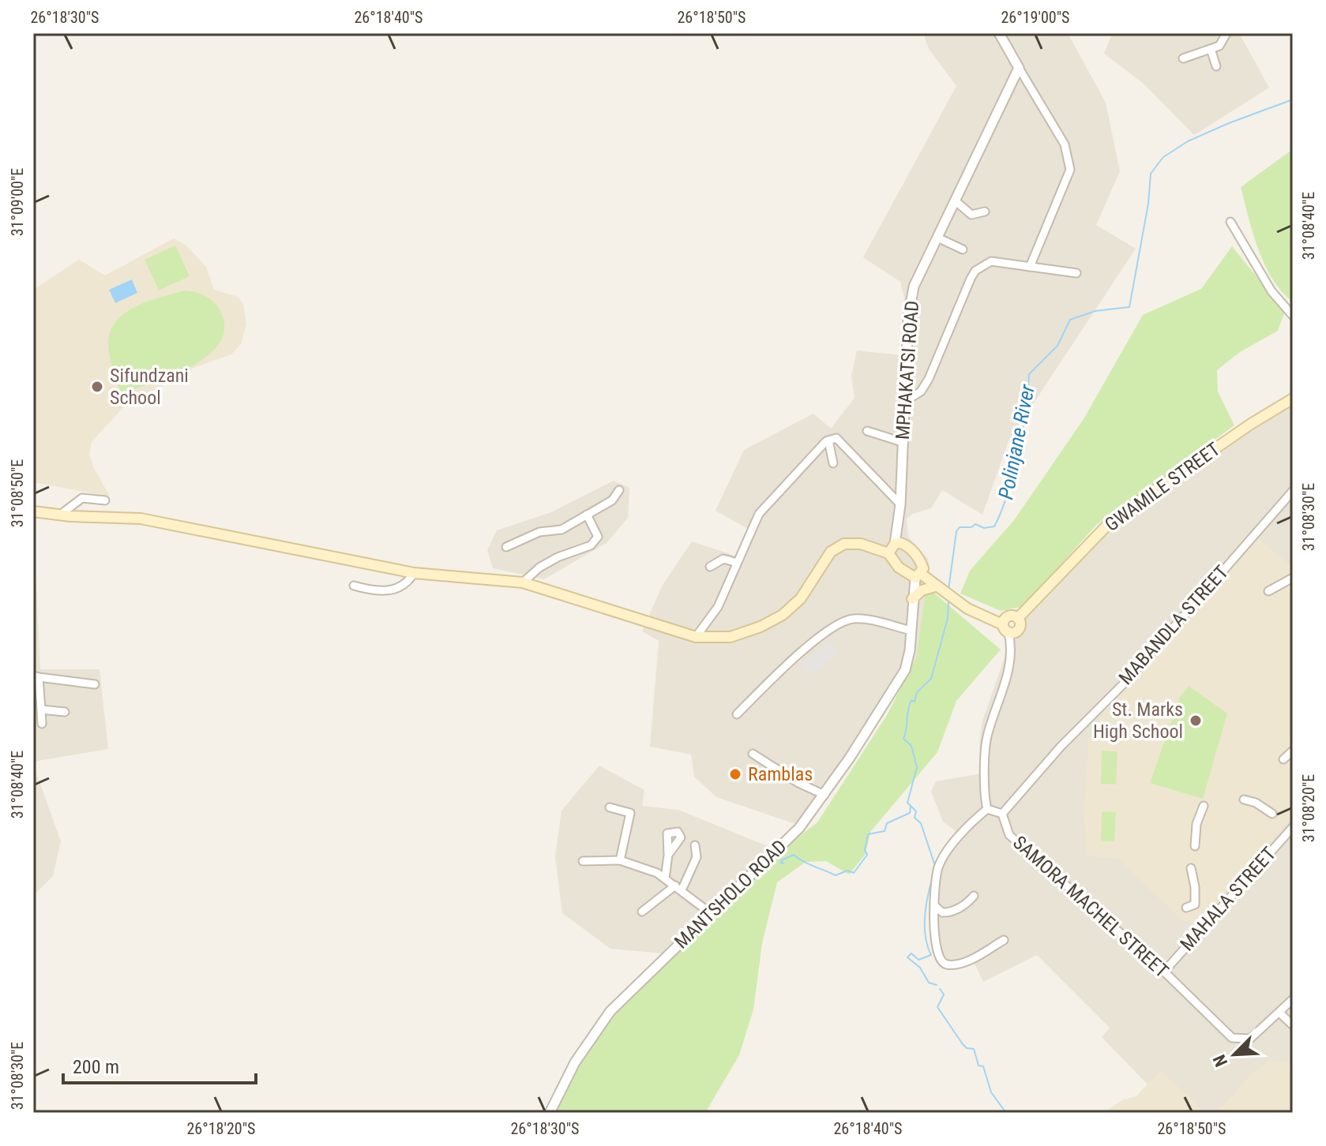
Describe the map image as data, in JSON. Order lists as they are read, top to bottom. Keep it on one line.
{"streets":{"main road":["GWAMILE STREET"],"street":["MPHAKATSI ROAD","MABANDLA STREET","MANTSHOLO ROAD","MAHALA STREET","SAMORA MACHEL STREET"]},"crossings":[["MABANDLA STREET","SAMORA MACHEL STREET"],["MAHALA STREET","SAMORA MACHEL STREET"]],"water":["Polinjane River"],"places":["Sifundzani School","St. Marks High School","Ramblas"],"scale_bar":"200 m","north":"bottom left","coordinates":["26°18'30\"S","26°18'40\"S","26°18'50\"S","26°19'00\"S","31°09'00\"E","31°08'40\"E","31°08'50\"E","31°08'30\"E","31°08'20\"E","26°18'20\"S"]}
